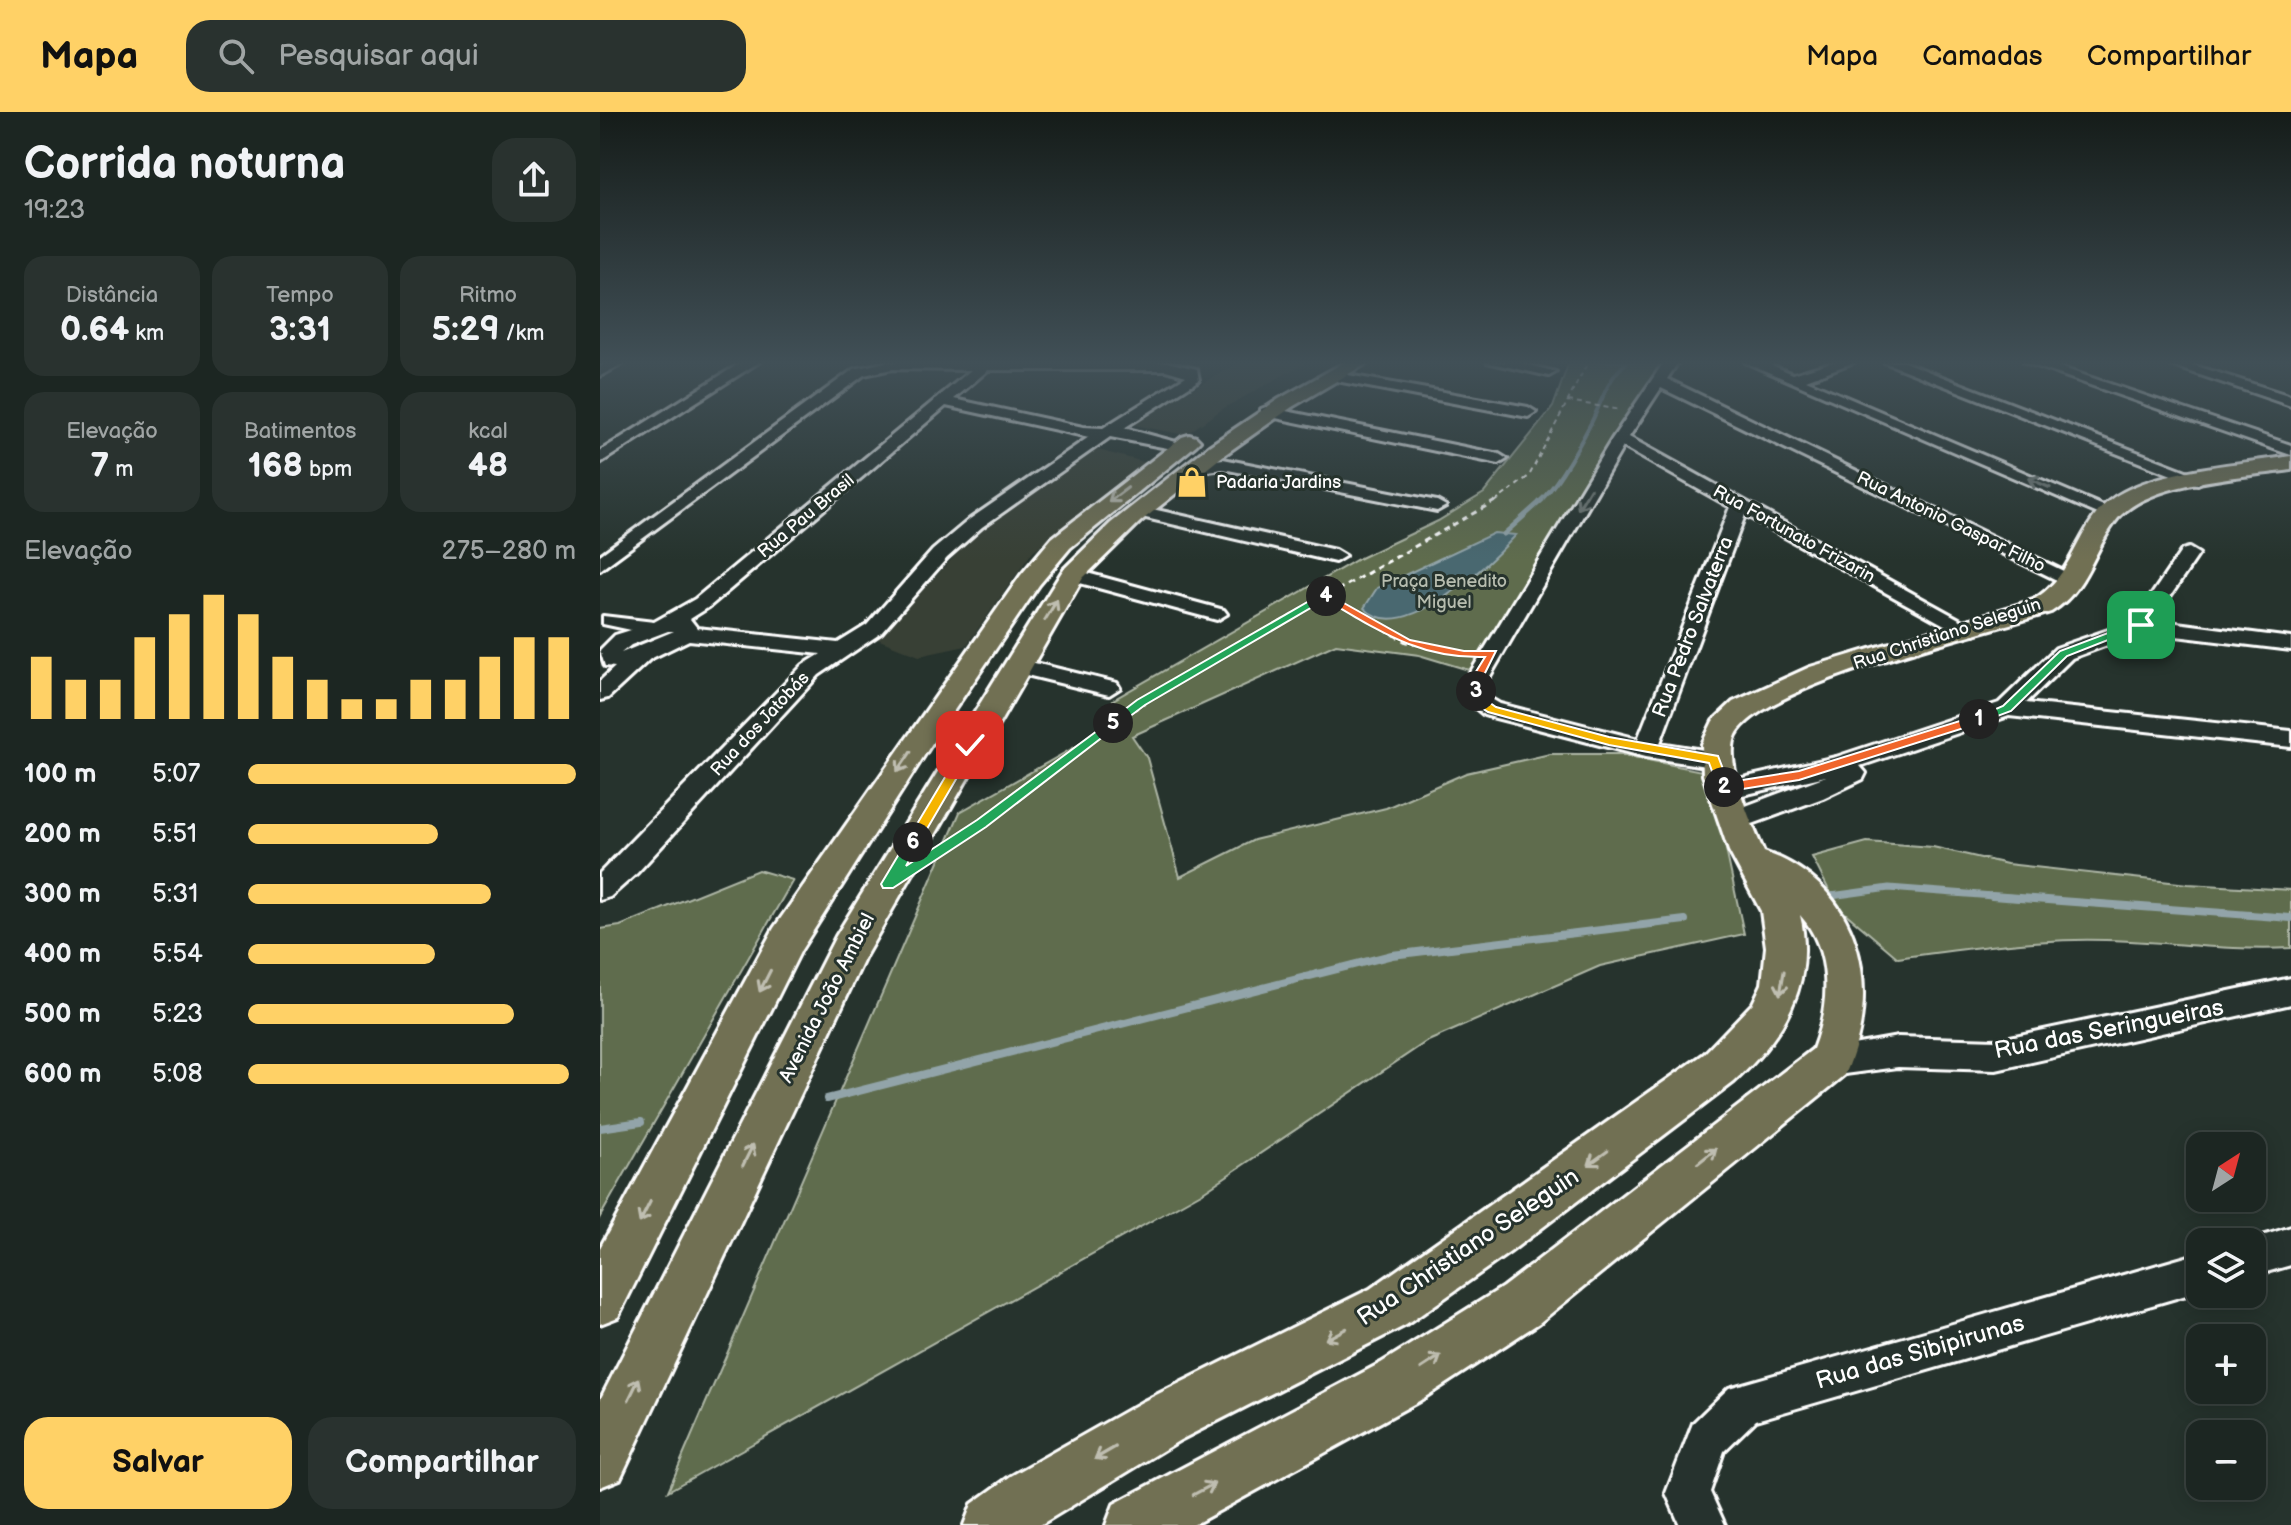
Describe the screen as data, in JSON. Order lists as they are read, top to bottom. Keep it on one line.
{"streets":{"main road":["Rua Christiano Seleguin","Avenida João Ambiel"],"street":["Rua Pau Brasil","Rua Antonio Gaspar Filho","Rua Fortunato Frizarin","Rua Pedro Salvaterra","Rua dos Jatobás","Rua das Seringueiras","Rua das Sibipirunas"]},"crossings":[["Rua Antonio Gaspar Filho","Rua Christiano Seleguin"],["Rua Fortunato Frizarin","Rua Pedro Salvaterra"],["Rua Fortunato Frizarin","Rua Christiano Seleguin"]],"parks":["Praça Benedito Miguel"],"places":{"shop":["Padaria Jardins"]},"north":"top right","page":{"header":"Mapa","search":"Pesquisar aqui","nav":["Mapa","Camadas","Compartilhar"],"heading":["Corrida noturna","19:23"],"stats":[["Distância","0.64 km"],["Tempo","3:31"],["Ritmo","5:29 /km"],["Elevação","7 m"],["Batimentos","168 bpm"],["kcal","48"]],"chart":["Elevação","275–280 m"],"pins":["4","3","1","5","2","6"],"list":[{"name":"100 m","note":"5:07"},{"name":"200 m","note":"5:51"},{"name":"300 m","note":"5:31"},{"name":"400 m","note":"5:54"},{"name":"500 m","note":"5:23"},{"name":"600 m","note":"5:08"}],"map_buttons":["+","−"],"buttons":["Salvar","Compartilhar"]}}
